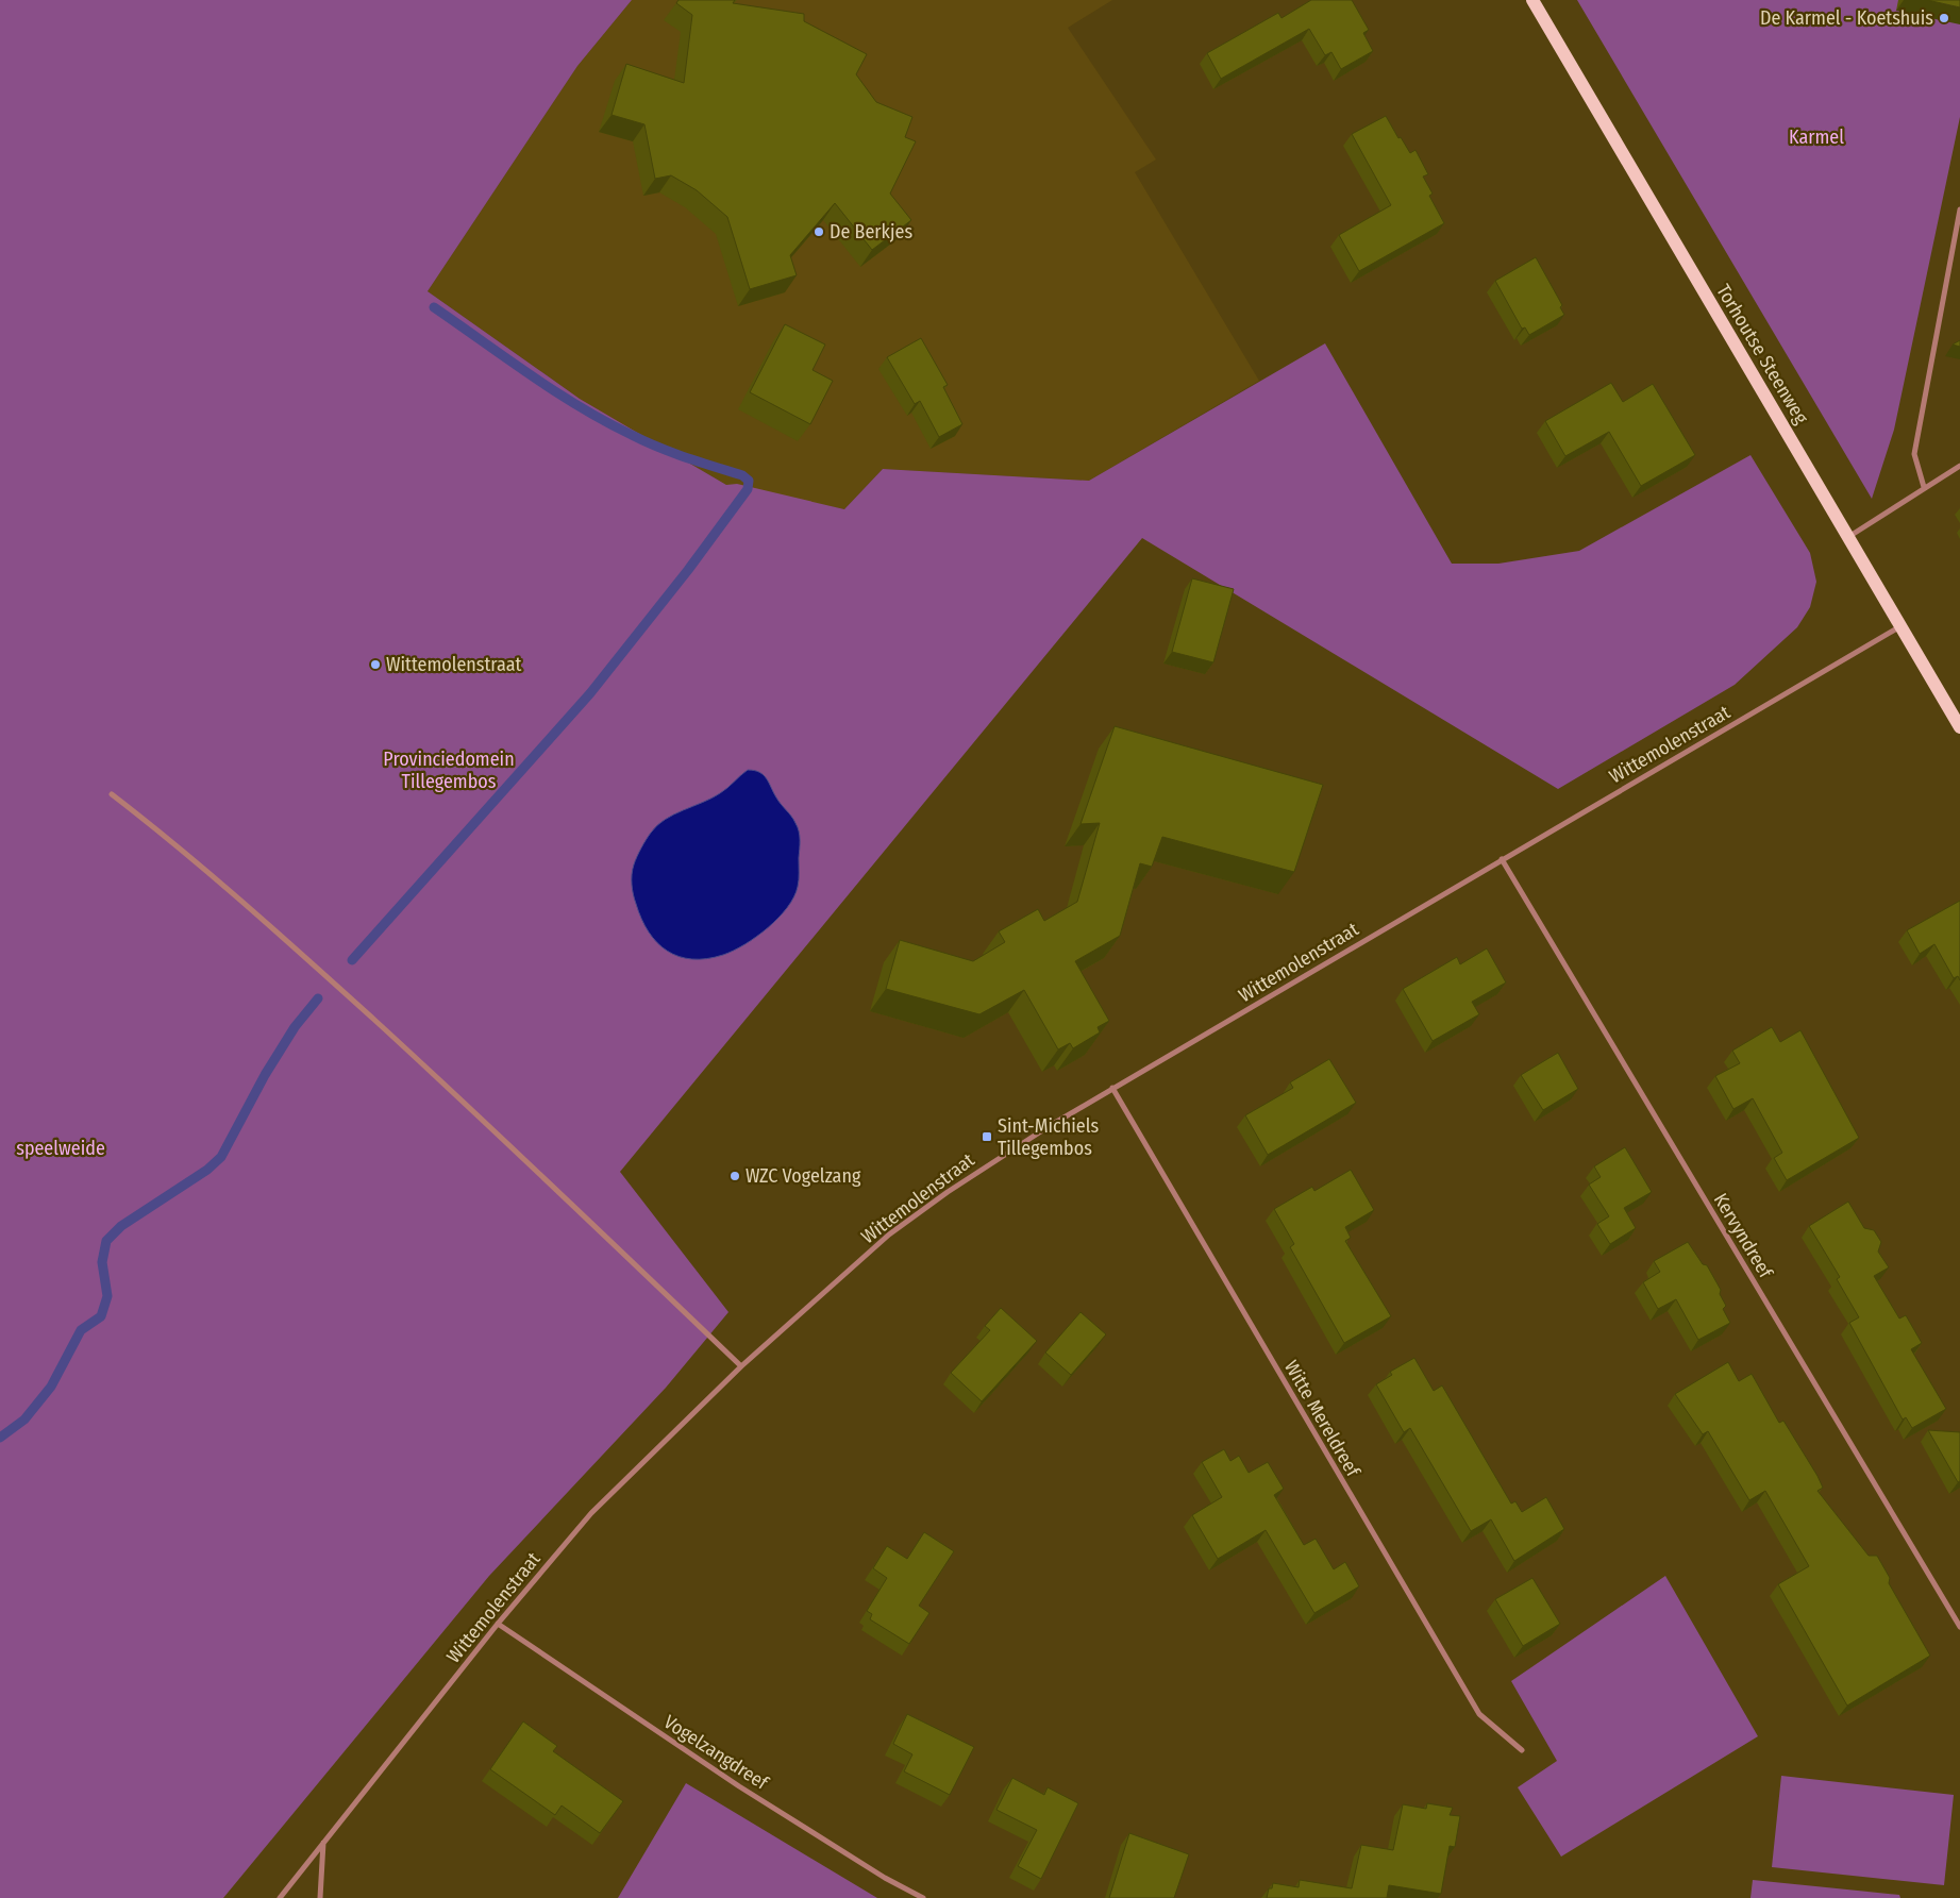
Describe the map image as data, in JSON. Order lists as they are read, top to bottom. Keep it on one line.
{"streets":{"main road":["Torhoutse Steenweg"],"street":["Wittemolenstraat","Kervyndreef","Witte Mereldreef","Vogelzangdreef"]},"crossings":[["Torhoutse Steenweg","Wittemolenstraat"],["Wittemolenstraat","Kervyndreef"],["Wittemolenstraat","Witte Mereldreef"],["Wittemolenstraat","Vogelzangdreef"]],"parks":["Karmel","Provinciedomein Tillegembos","speelweide"],"places":{"other":["De Karmel - Koetshuis","De Berkjes","Wittemolenstraat","WZC Vogelzang"],"transit":["Sint-Michiels Tillegembos"]}}
